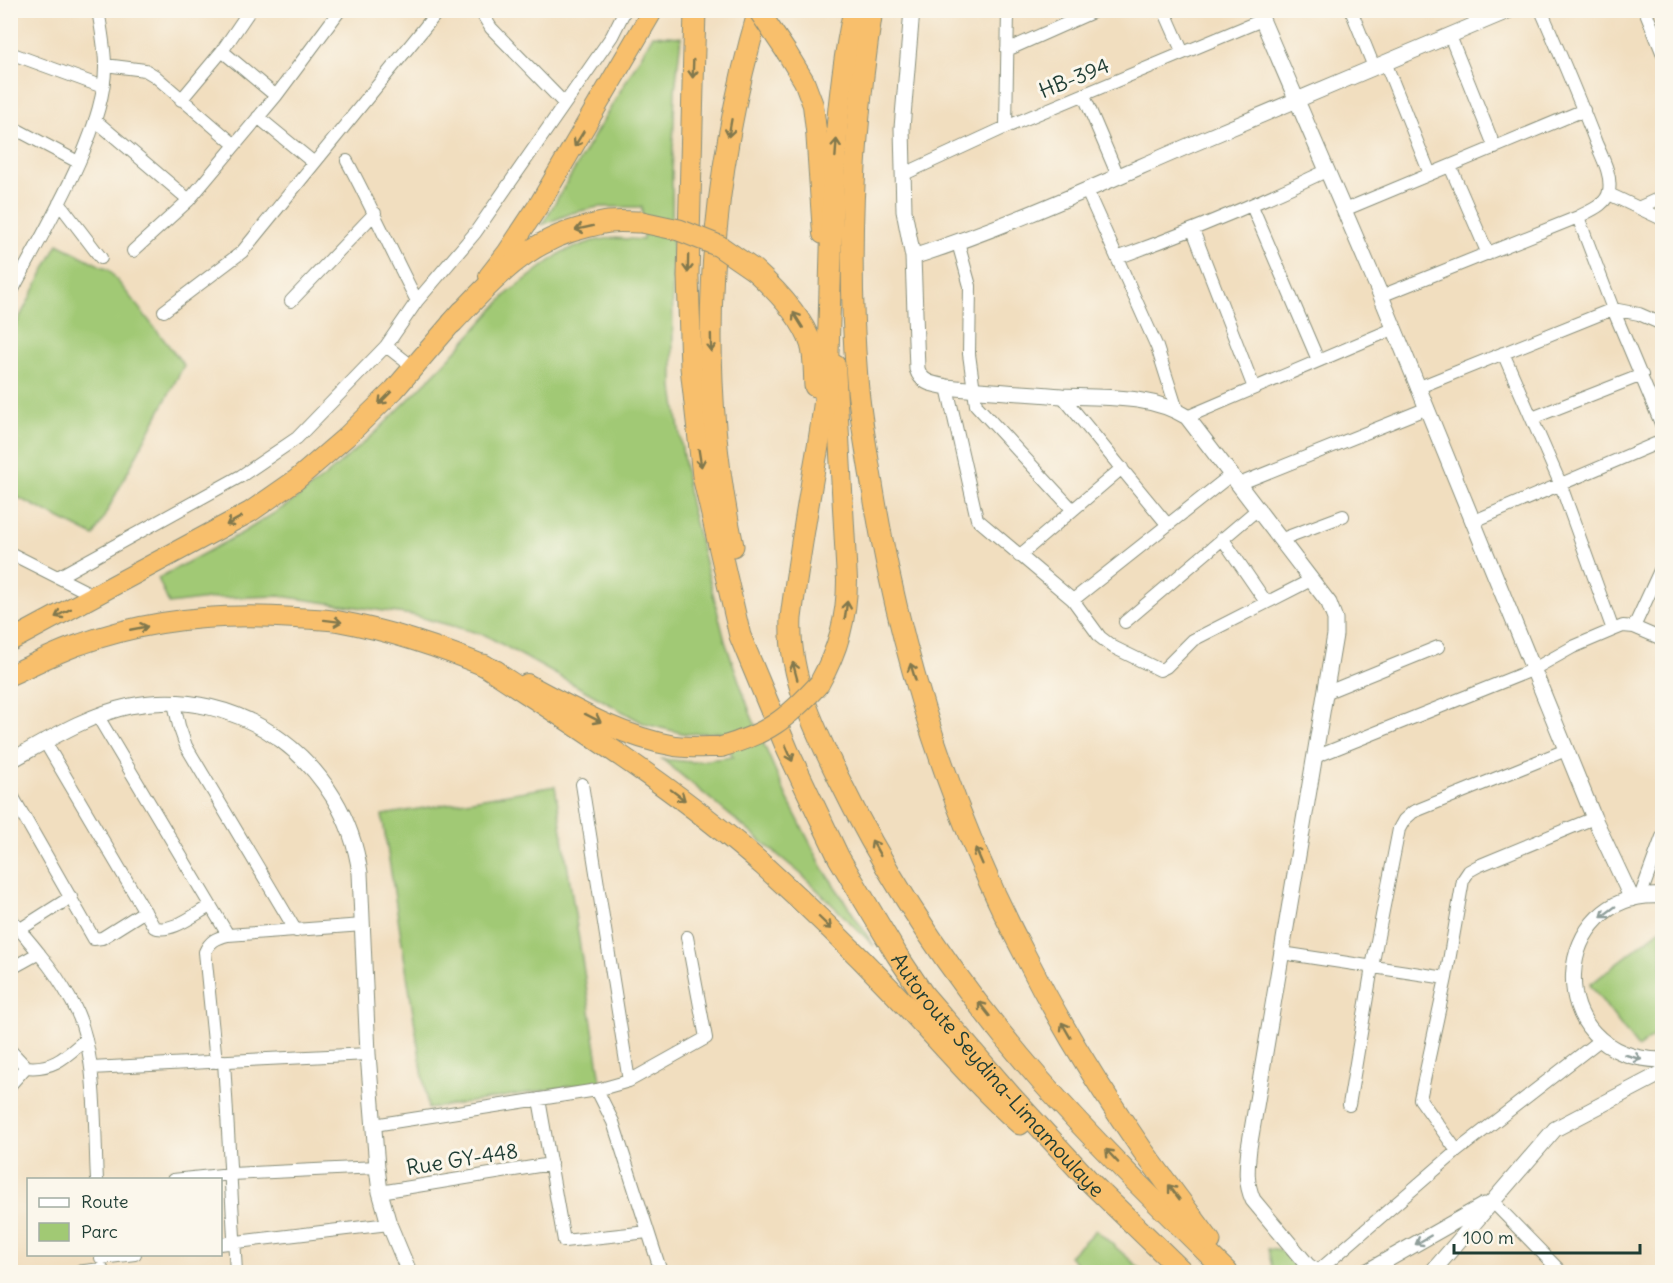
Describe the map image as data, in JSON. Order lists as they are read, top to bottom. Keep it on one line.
{"streets":{"highway":["Autoroute Seydina-Limamoulaye"],"street":["HB-394","Rue GY-448"]},"legend":["Route","Parc"],"scale_bar":"100 m"}
